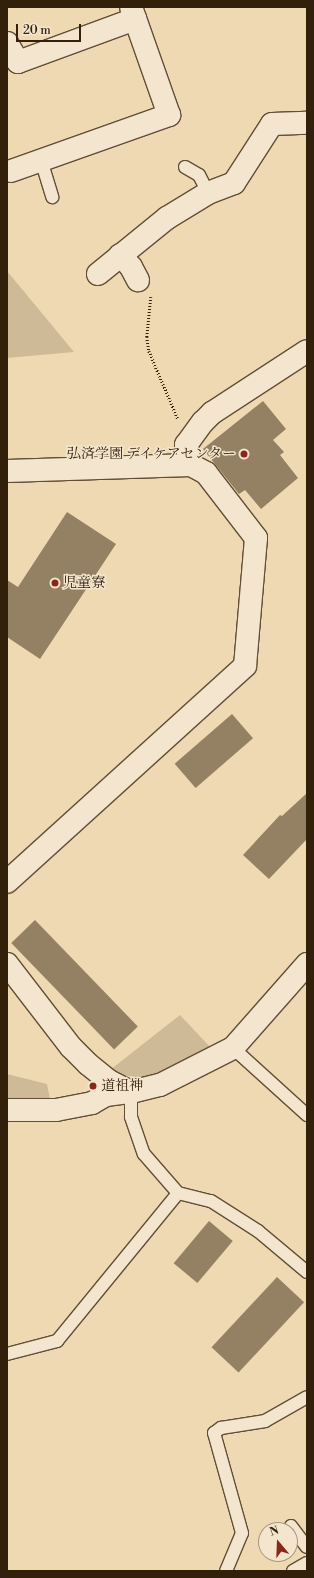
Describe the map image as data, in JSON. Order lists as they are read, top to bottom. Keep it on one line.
{"places":["弘済学園 デイケアセンター","児童寮","道祖神"],"scale_bar":"20 m","north":"top"}
